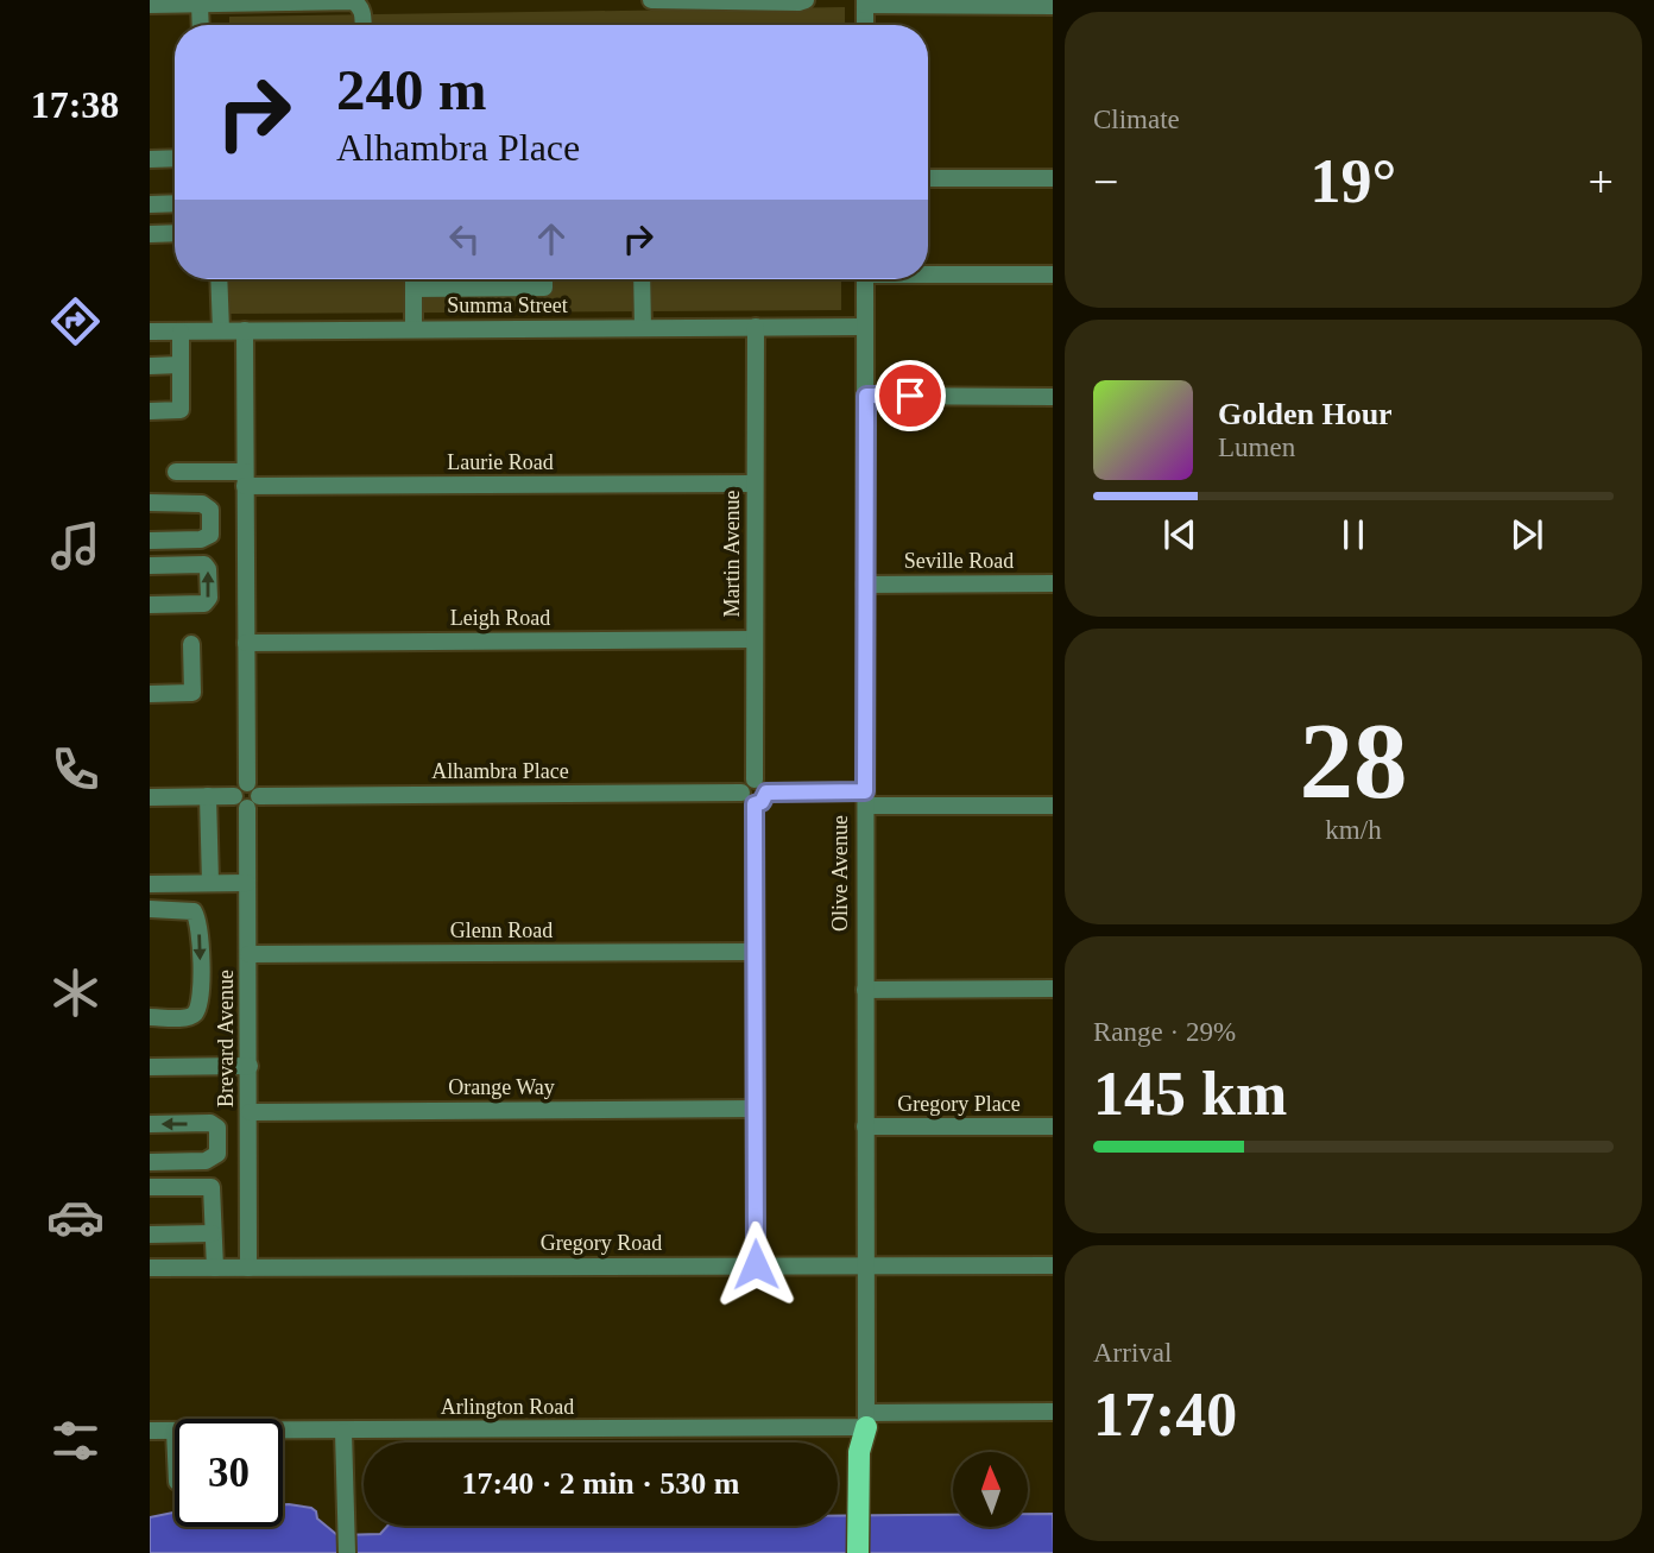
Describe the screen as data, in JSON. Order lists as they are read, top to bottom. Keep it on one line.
{"streets":{"main road":["Olive Avenue"],"street":["Summa Street","Laurie Road","Martin Avenue","Seville Road","Leigh Road","Alhambra Place","Glenn Road","Brevard Avenue","Orange Way","Gregory Place","Gregory Road","Arlington Road"]},"crossings":[["Summa Street","Martin Avenue"],["Summa Street","Olive Avenue"],["Summa Street","Brevard Avenue"],["Laurie Road","Martin Avenue"],["Laurie Road","Brevard Avenue"],["Martin Avenue","Leigh Road"],["Martin Avenue","Alhambra Place"],["Martin Avenue","Glenn Road"],["Martin Avenue","Orange Way"],["Martin Avenue","Gregory Road"],["Seville Road","Olive Avenue"],["Leigh Road","Brevard Avenue"],["Alhambra Place","Olive Avenue"],["Alhambra Place","Brevard Avenue"],["Olive Avenue","Gregory Place"],["Olive Avenue","Gregory Road"],["Olive Avenue","Arlington Road"],["Glenn Road","Brevard Avenue"],["Brevard Avenue","Orange Way"],["Brevard Avenue","Gregory Road"]],"north":"top","page":{"tabs":"17:38","tile":["Climate",["28","km/h"],["Range · 29%","145 km"],["Arrival","17:40"]],"turn":["240 m","Alhambra Place"],"heat":["−","19°","+"],"song":["Golden Hour","Lumen"],"limit":"30","trip":"17:40 · 2 min · 530 m"}}
